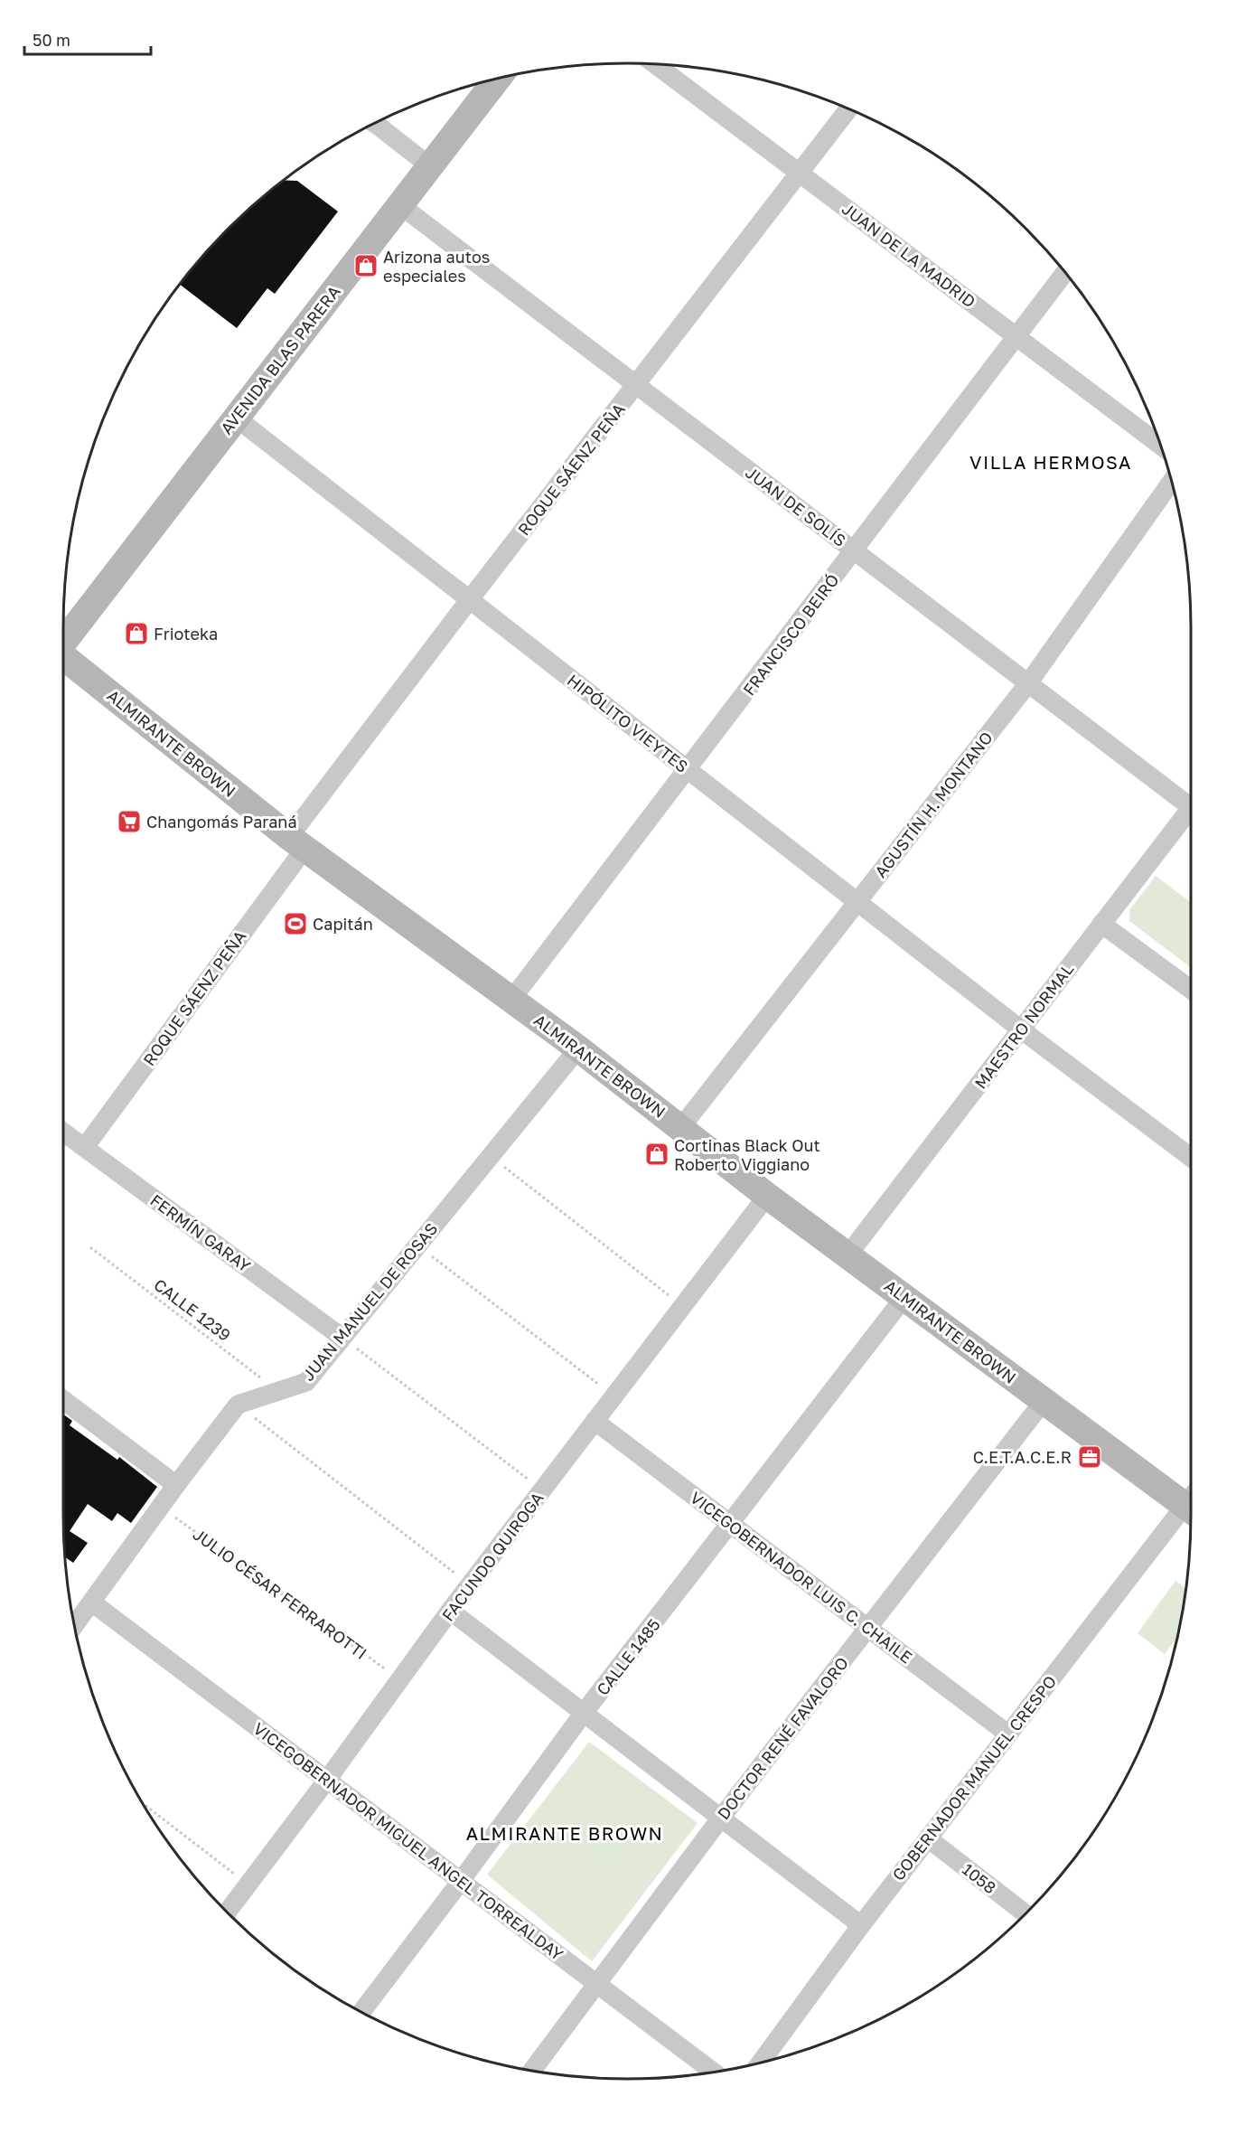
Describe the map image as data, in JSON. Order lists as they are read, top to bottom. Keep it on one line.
{"streets":{"main road":["AVENIDA BLAS PARERA","ALMIRANTE BROWN"],"street":["JUAN DE LA MADRID","ROQUE SÁENZ PEÑA","JUAN DE SOLÍS","FRANCISCO BEIRÓ","HIPÓLITO VIEYTES","AGUSTÍN H. MONTANO","MAESTRO NORMAL","FERMÍN GARAY","JUAN MANUEL DE ROSAS","FACUNDO QUIROGA","VICEGOBERNADOR LUIS C. CHAILE","CALLE 1485","DOCTOR RENÉ FAVALORO","GOBERNADOR MANUEL CRESPO","VICEGOBERNADOR MIGUEL ANGEL TORREALDAY","1058"],"path":["CALLE 1239","JULIO CÉSAR FERRAROTTI"]},"crossings":[["JUAN DE LA MADRID","ROQUE SÁENZ PEÑA"],["JUAN DE LA MADRID","FRANCISCO BEIRÓ"],["AVENIDA BLAS PARERA","JUAN DE SOLÍS"],["AVENIDA BLAS PARERA","HIPÓLITO VIEYTES"],["ROQUE SÁENZ PEÑA","JUAN DE SOLÍS"],["ROQUE SÁENZ PEÑA","HIPÓLITO VIEYTES"],["ROQUE SÁENZ PEÑA","ALMIRANTE BROWN"],["ROQUE SÁENZ PEÑA","FERMÍN GARAY"],["JUAN DE SOLÍS","FRANCISCO BEIRÓ"],["JUAN DE SOLÍS","AGUSTÍN H. MONTANO"],["FRANCISCO BEIRÓ","HIPÓLITO VIEYTES"],["FRANCISCO BEIRÓ","ALMIRANTE BROWN"],["HIPÓLITO VIEYTES","AGUSTÍN H. MONTANO"],["HIPÓLITO VIEYTES","MAESTRO NORMAL"],["ALMIRANTE BROWN","AGUSTÍN H. MONTANO"],["ALMIRANTE BROWN","MAESTRO NORMAL"],["ALMIRANTE BROWN","JUAN MANUEL DE ROSAS"],["ALMIRANTE BROWN","FACUNDO QUIROGA"],["ALMIRANTE BROWN","CALLE 1485"],["ALMIRANTE BROWN","DOCTOR RENÉ FAVALORO"],["FERMÍN GARAY","JUAN MANUEL DE ROSAS"],["JUAN MANUEL DE ROSAS","CALLE 1239"],["FACUNDO QUIROGA","VICEGOBERNADOR LUIS C. CHAILE"],["FACUNDO QUIROGA","JULIO CÉSAR FERRAROTTI"],["FACUNDO QUIROGA","VICEGOBERNADOR MIGUEL ANGEL TORREALDAY"],["VICEGOBERNADOR LUIS C. CHAILE","CALLE 1485"],["VICEGOBERNADOR LUIS C. CHAILE","DOCTOR RENÉ FAVALORO"],["VICEGOBERNADOR LUIS C. CHAILE","GOBERNADOR MANUEL CRESPO"],["CALLE 1485","VICEGOBERNADOR MIGUEL ANGEL TORREALDAY"],["DOCTOR RENÉ FAVALORO","VICEGOBERNADOR MIGUEL ANGEL TORREALDAY"],["GOBERNADOR MANUEL CRESPO","1058"]],"districts":["VILLA HERMOSA","ALMIRANTE BROWN"],"places":{"shop":["Arizona autos especiales","Frioteka","Cortinas Black Out Roberto Viggiano"],"supermarket":["Changomás Paraná"],"sports":["Capitán"],"office":["C.E.T.A.C.E.R"]},"scale_bar":"50 m"}
